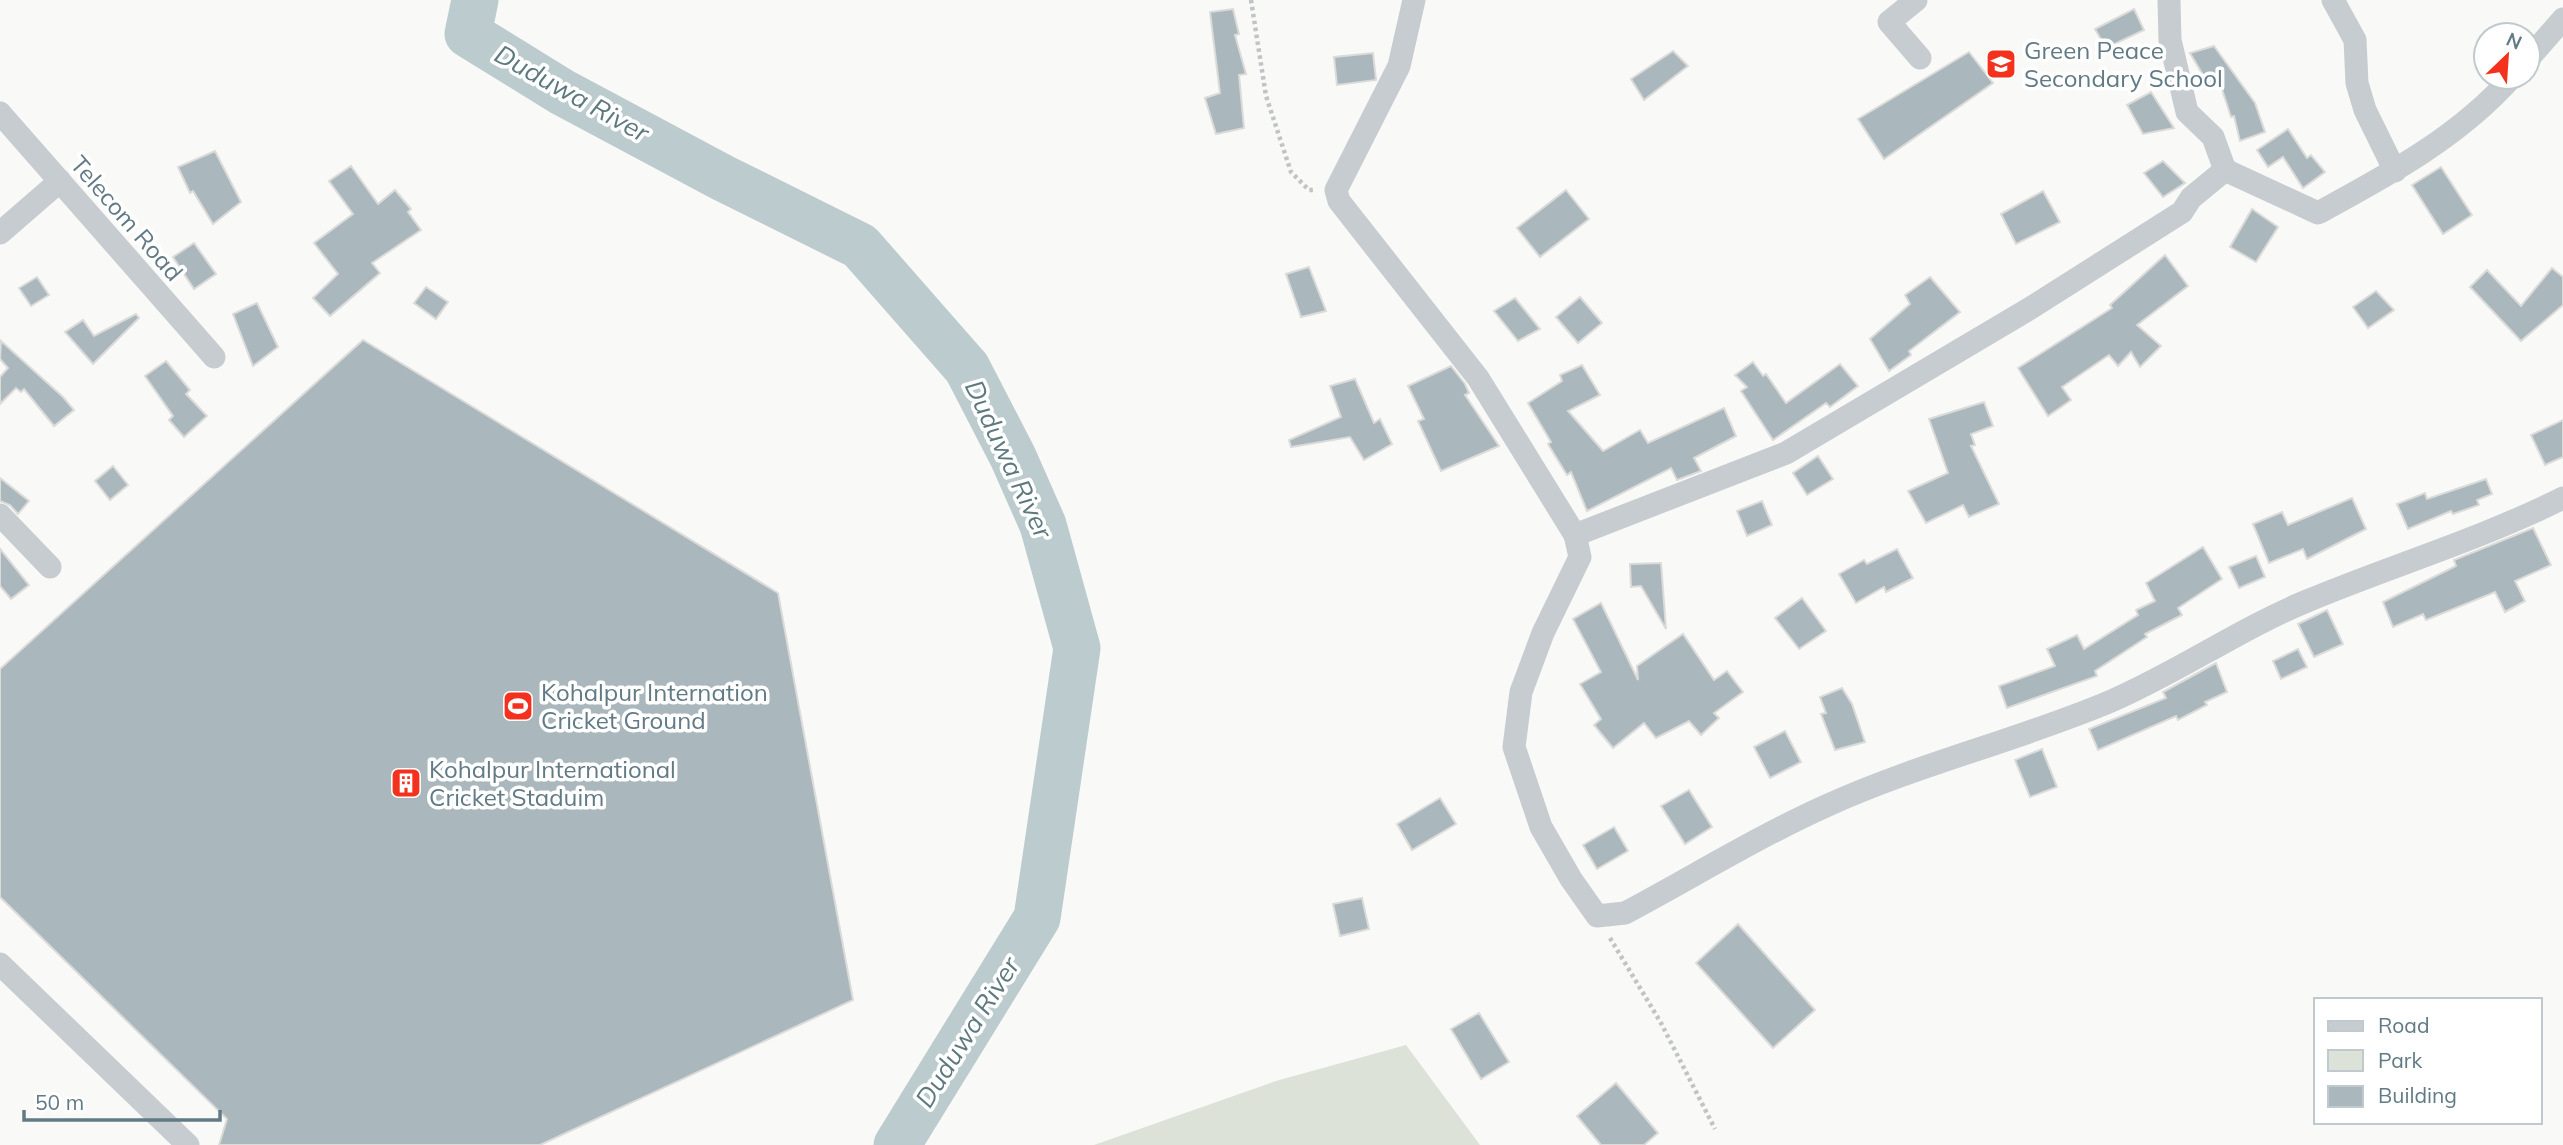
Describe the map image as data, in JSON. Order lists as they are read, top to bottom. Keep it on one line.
{"streets":{"street":["Telecom Road"]},"water":["Duduwa River"],"places":{"school or university":["Green Peace Secondary School"],"sports":["Kohalpur Internation Cricket Ground"],"building":["Kohalpur International Cricket Staduim"]},"legend":["Road","Park","Building"],"scale_bar":"50 m","north":"top right"}
